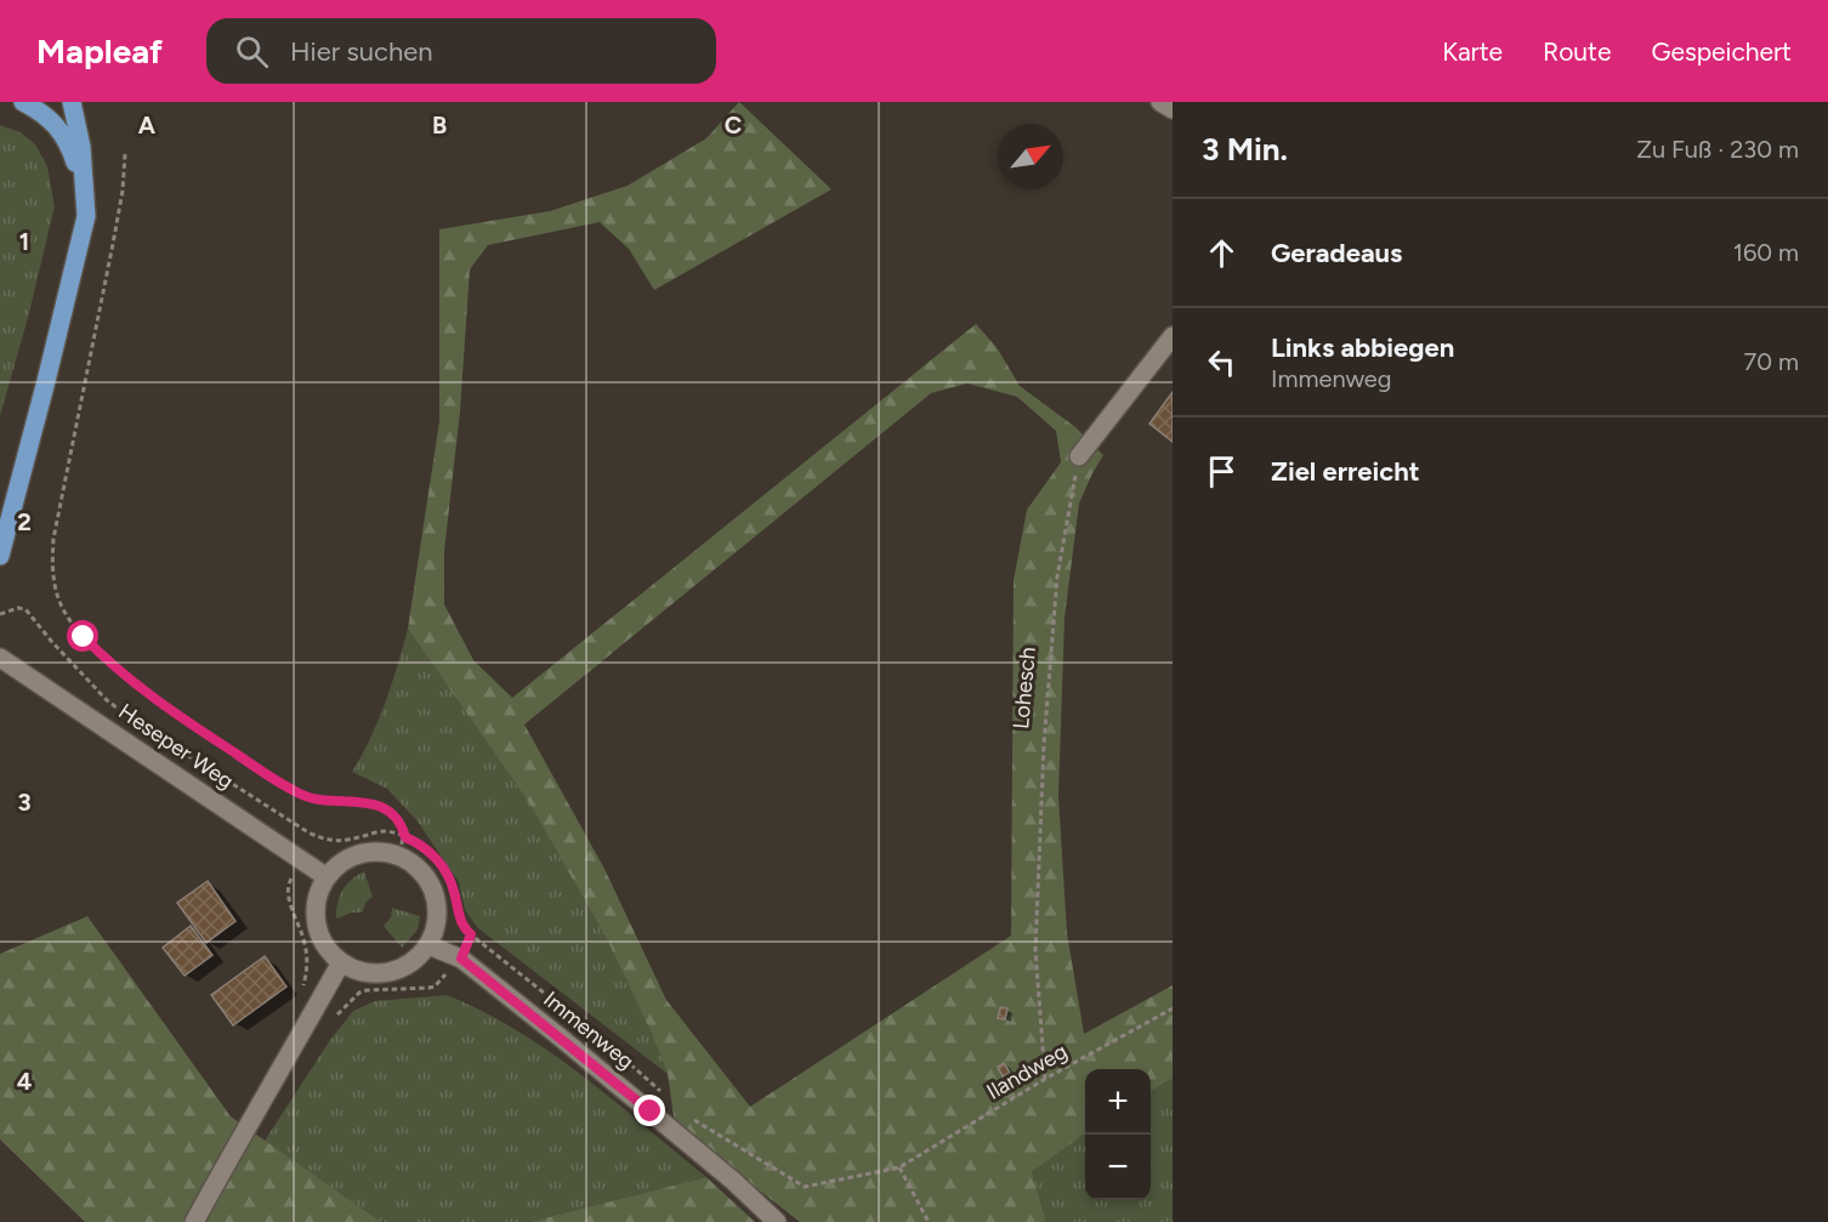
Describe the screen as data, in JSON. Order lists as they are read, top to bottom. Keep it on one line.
{"streets":{"street":["Heseper Weg","Immenweg"],"path":["Lohesch","Ilandweg"]},"crossings":[["Lohesch","Ilandweg"],["Heseper Weg","Immenweg"]],"north":"top right","page":{"header":"Mapleaf","search":"Hier suchen","nav":["Karte","Route","Gespeichert"],"heading":["3 Min.","Zu Fuß · 230 m"],"list":[["Geradeaus","160 m"],["Links abbiegen","Immenweg","70 m"],"Ziel erreicht"],"map_buttons":["+","−"]},"grid":{"columns":["A","B","C"],"rows":["1","2","3","4"]}}
